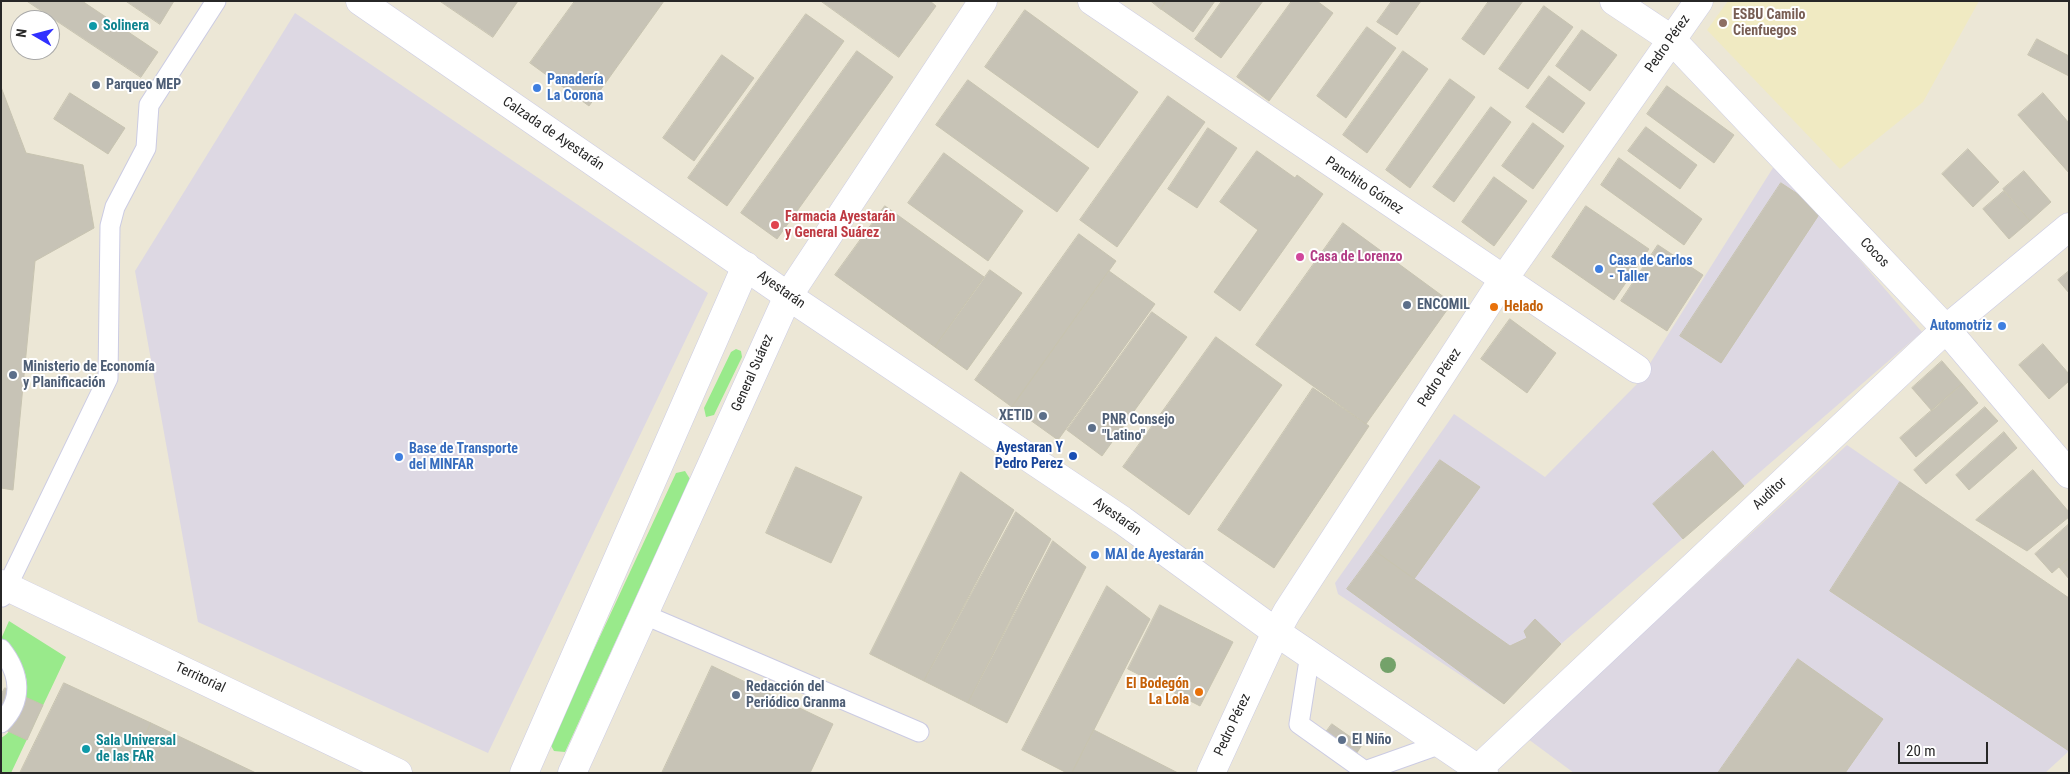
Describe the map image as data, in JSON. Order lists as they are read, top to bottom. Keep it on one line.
{"streets":{"street":["Pedro Pérez","Calzada de Ayestarán","Panchito Gómez","Cocos","Ayestarán","General Suárez","Auditor","Territorial"]},"crossings":[["Pedro Pérez","Panchito Gómez"],["Pedro Pérez","Cocos"],["Pedro Pérez","Ayestarán"],["Calzada de Ayestarán","Ayestarán"],["Cocos","Auditor"],["Ayestarán","General Suárez"],["Ayestarán","Auditor"]],"places":["ESBU Camilo Cienfuegos","Solinera","Parqueo MEP","Panadería La Corona","Farmacia Ayestarán y General Suárez","Casa de Lorenzo","Casa de Carlos - Taller","ENCOMIL","Helado","Automotriz","Ministerio de Economía y Planificación","XETID","PNR Consejo \"Latino\"","Ayestaran Y Pedro Perez","Base de Transporte del MINFAR","MAI de Ayestarán","El Bodegón La Lola","Redacción del Periódico Granma","El Niño","Sala Universal de las FAR"],"scale_bar":"20 m","north":"left"}
